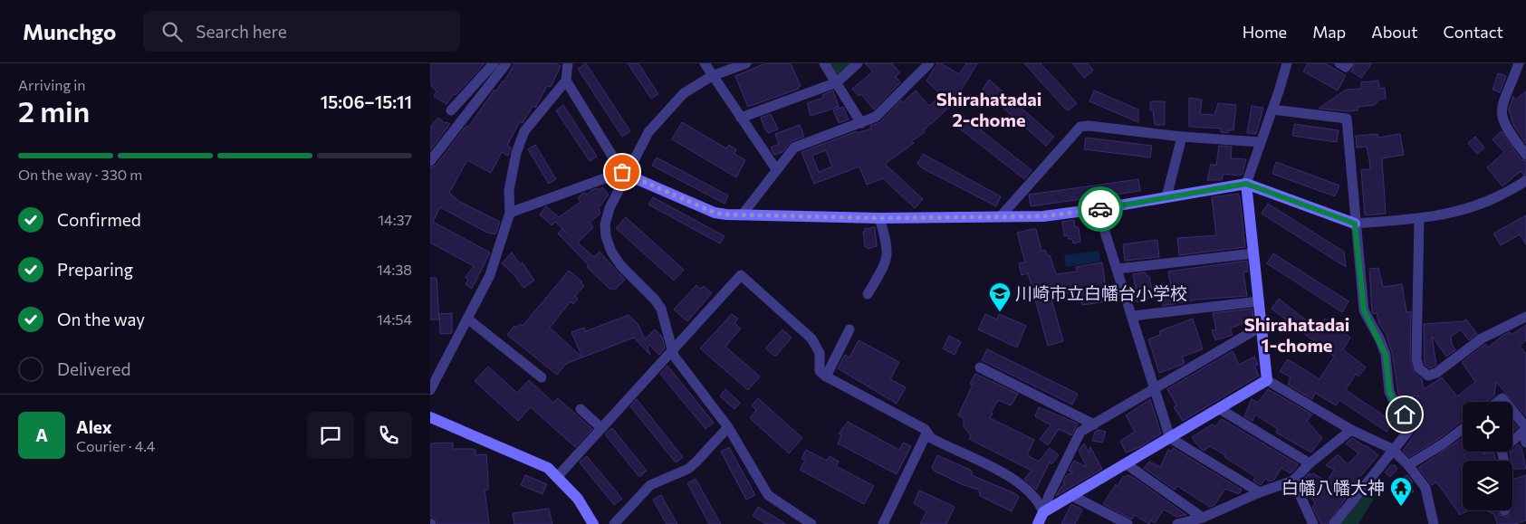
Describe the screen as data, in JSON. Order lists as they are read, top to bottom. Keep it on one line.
{"districts":["Shirahatadai 2-chome","Shirahatadai 1-chome"],"places":{"school or university":["川崎市立白幡台小学校"],"temple":["白幡八幡大神"]},"page":{"header":"Munchgo","search":"Search here","nav":["Home","Map","About","Contact"],"heading":["2 min","Arriving in","15:06–15:11"],"panel":["Alex","Courier · 4.4"],"bar":"On the way · 330 m","list":[["Confirmed","14:37"],["Preparing","14:38"],["On the way","14:54"],"Delivered"],"round":"A"}}
